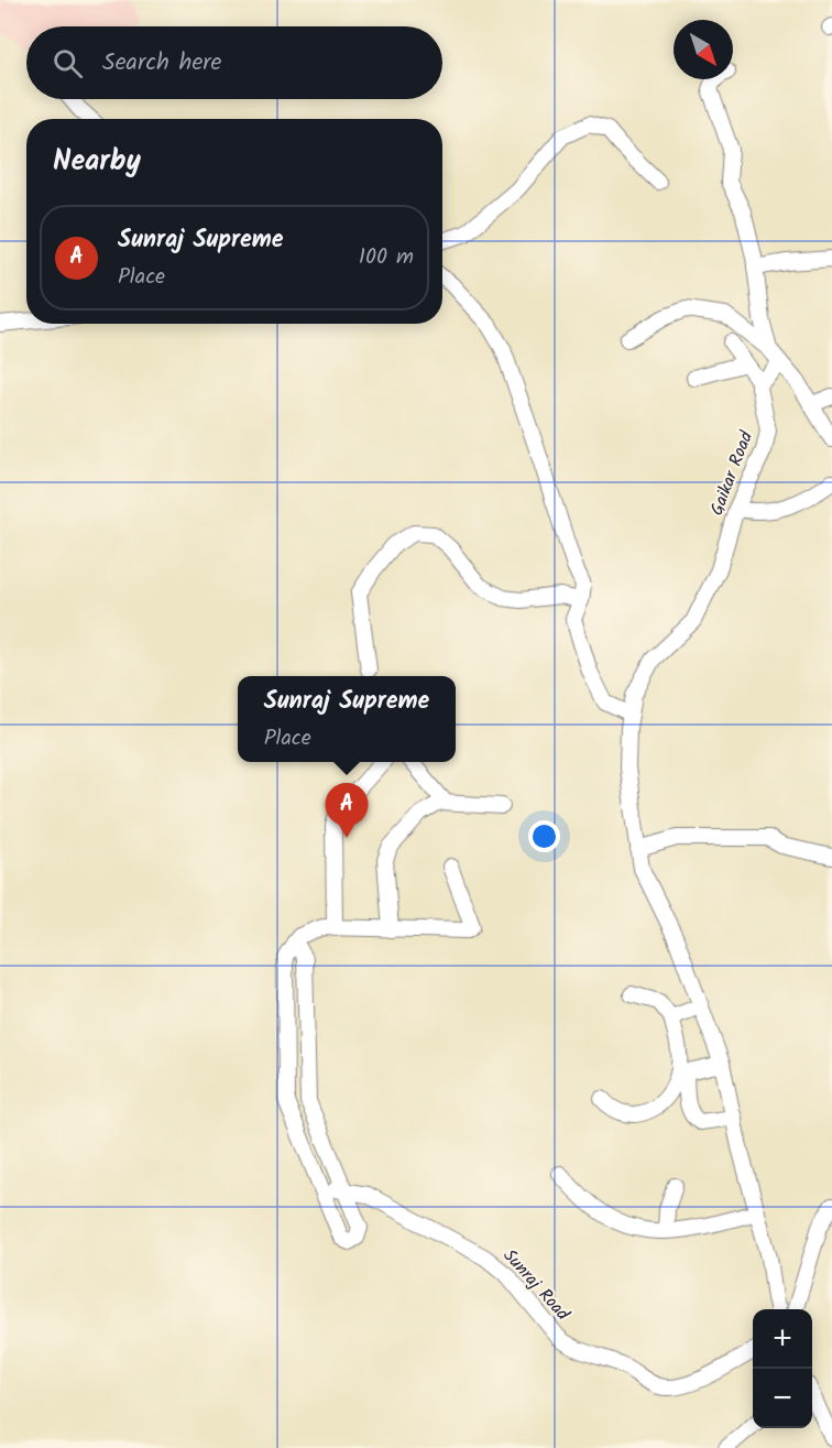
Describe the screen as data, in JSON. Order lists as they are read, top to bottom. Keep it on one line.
{"streets":{"street":["Gaikar Road","Sunraj Road"]},"north":"bottom right","page":{"search":"Search here","heading":"Nearby","list":[{"mark":"A","name":"Sunraj Supreme","note":"Place","value":"100 m"}],"popup":["Sunraj Supreme","Place"],"pins":"A","map_buttons":["+","−"]}}
